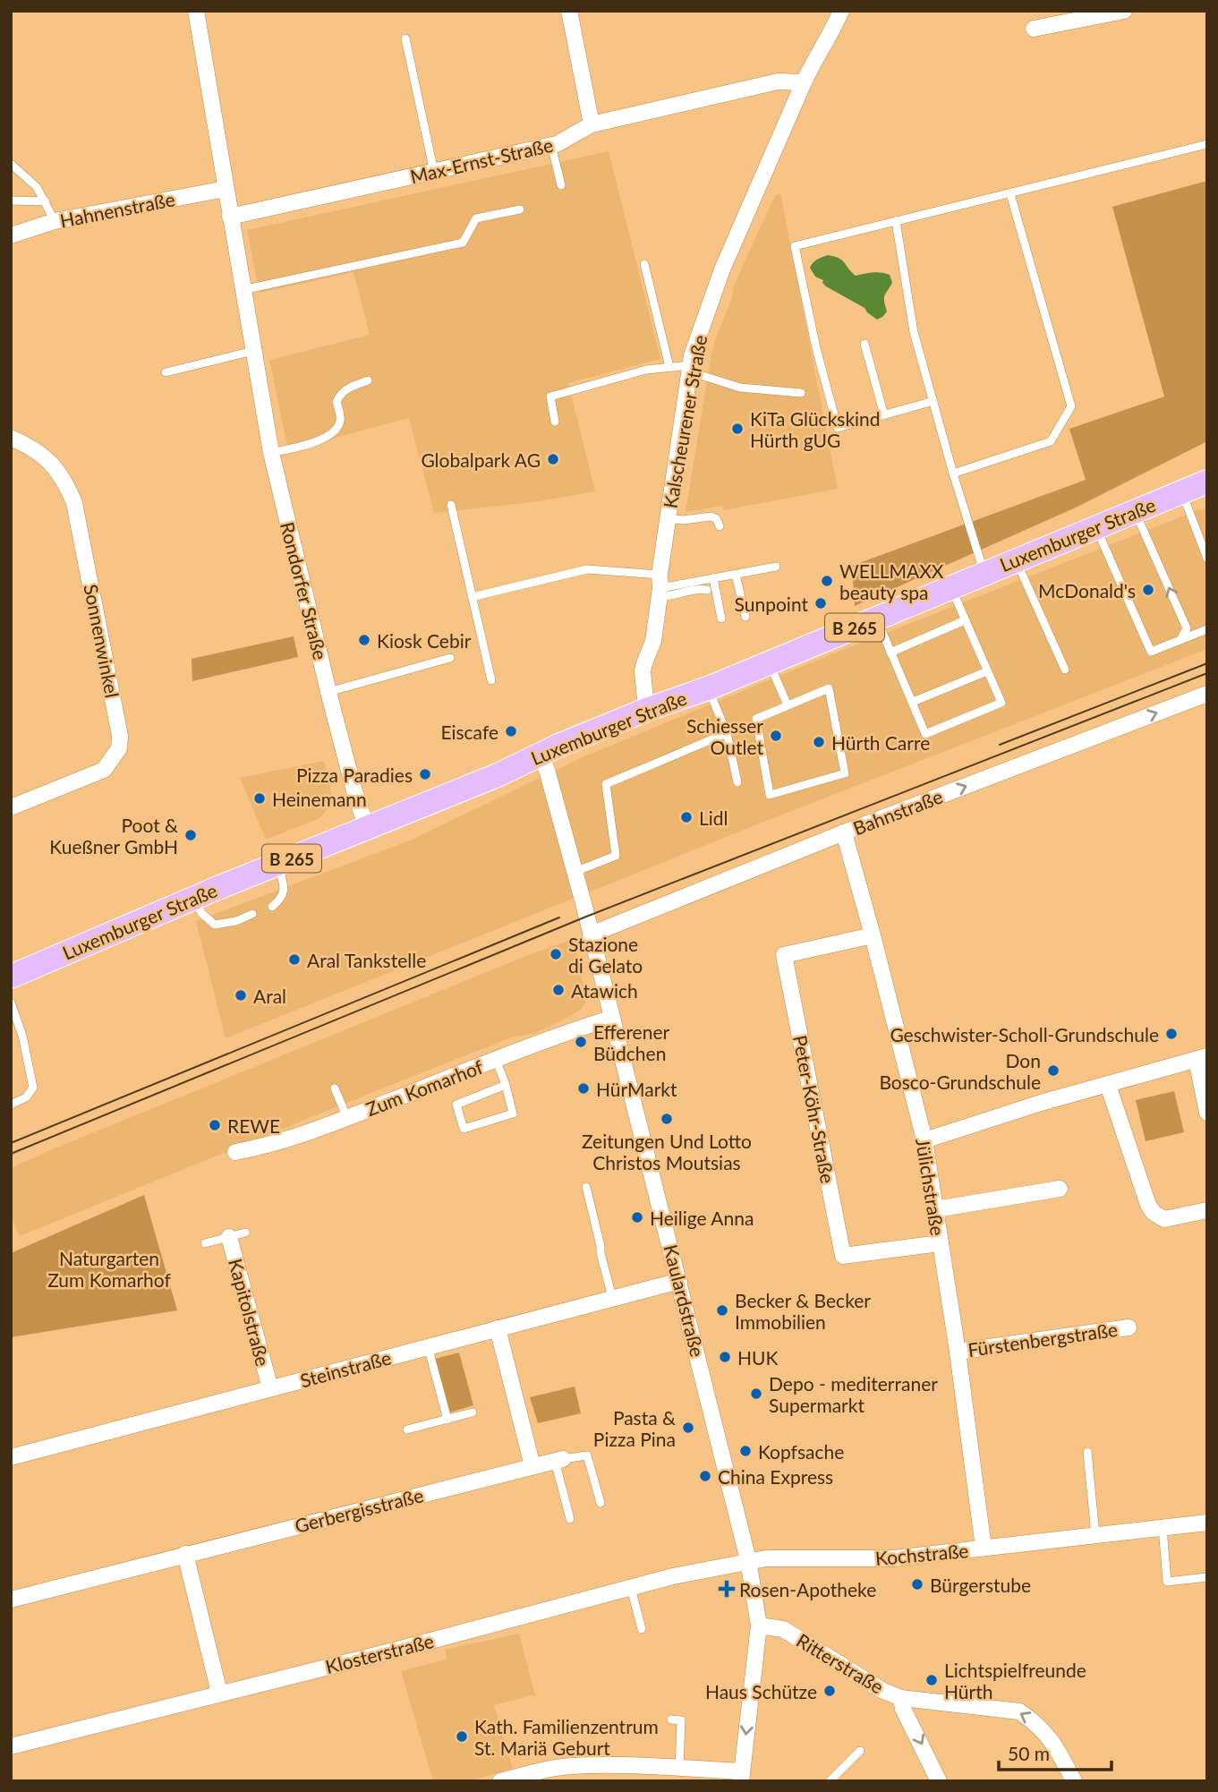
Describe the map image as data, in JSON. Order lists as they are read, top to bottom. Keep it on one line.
{"streets":{"main road":["Luxemburger Straße","B 265"],"street":["Max-Ernst-Straße","Hahnenstraße","Kalscheurener Straße","Rondorfer Straße","Sonnenwinkel","Bahnstraße","Zum Komarhof","Peter-Köhr-Straße","Jülichstraße","Kaulardstraße","Kapitolstraße","Fürstenbergstraße","Steinstraße","Gerbergisstraße","Kochstraße","Klosterstraße","Ritterstraße"]},"crossings":[["Max-Ernst-Straße","Kalscheurener Straße"],["Max-Ernst-Straße","Rondorfer Straße"],["Hahnenstraße","Rondorfer Straße"],["Kalscheurener Straße","Luxemburger Straße"],["Luxemburger Straße","Rondorfer Straße"],["Luxemburger Straße","Kaulardstraße"],["Bahnstraße","Jülichstraße"],["Bahnstraße","Kaulardstraße"],["Zum Komarhof","Kaulardstraße"],["Peter-Köhr-Straße","Jülichstraße"],["Jülichstraße","Fürstenbergstraße"],["Jülichstraße","Kochstraße"],["Kaulardstraße","Steinstraße"],["Kaulardstraße","Kochstraße"],["Kaulardstraße","Klosterstraße"],["Kaulardstraße","Ritterstraße"],["Kapitolstraße","Steinstraße"],["Kochstraße","Klosterstraße"]],"one_way":["Bahnstraße","Ritterstraße"],"parks":["Naturgarten Zum Komarhof"],"places":{"other":["KiTa Glückskind Hürth gUG","Globalpark AG","WELLMAXX beauty spa","McDonald's","Sunpoint","Kiosk Cebir","Eiscafe","Schiesser Outlet","Hürth Carre","Pizza Paradies","Heinemann","Lidl","Poot & Kueßner GmbH","Stazione di Gelato","Aral Tankstelle","Atawich","Aral","Geschwister-Scholl-Grundschule","Efferener Büdchen","Don Bosco-Grundschule","HürMarkt","Zeitungen Und Lotto Christos Moutsias","REWE","Heilige Anna","Becker & Becker Immobilien","HUK","Depo - mediterraner Supermarkt","Pasta & Pizza Pina","Kopfsache","China Express","Bürgerstube","Lichtspielfreunde Hürth","Haus Schütze","Kath. Familienzentrum St. Mariä Geburt"],"health":["Rosen-Apotheke"]},"scale_bar":"50 m"}
